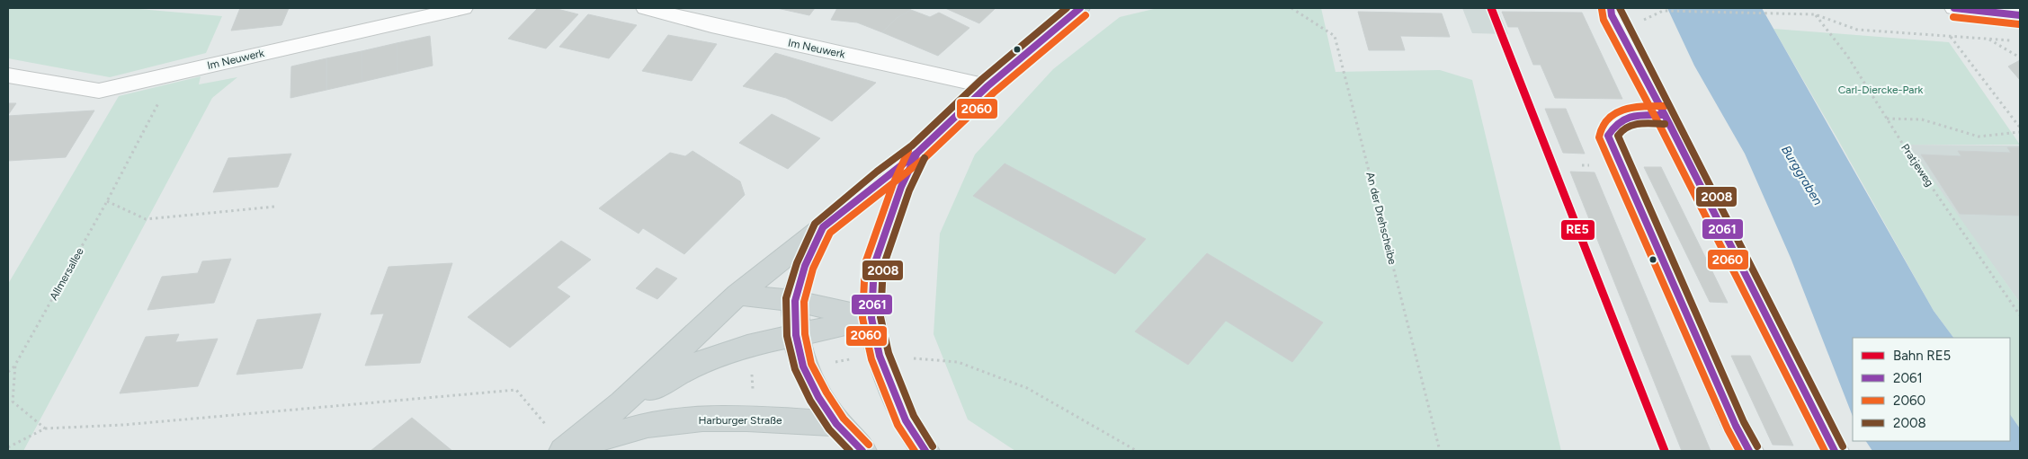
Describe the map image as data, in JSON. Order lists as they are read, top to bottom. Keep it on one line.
{"streets":{"main road":["Harburger Straße"],"street":["Im Neuwerk"],"path":["Pratjeweg","An der Drehscheibe","Allmersallee"]},"crossings":[["Im Neuwerk","Allmersallee"]],"water":["Burggraben"],"parks":["Carl-Diercke-Park"],"lines":["rail line RE5","transit line 2061","transit line 2008","transit line 2060"],"legend":["Bahn RE5","2061","2060","2008"]}
